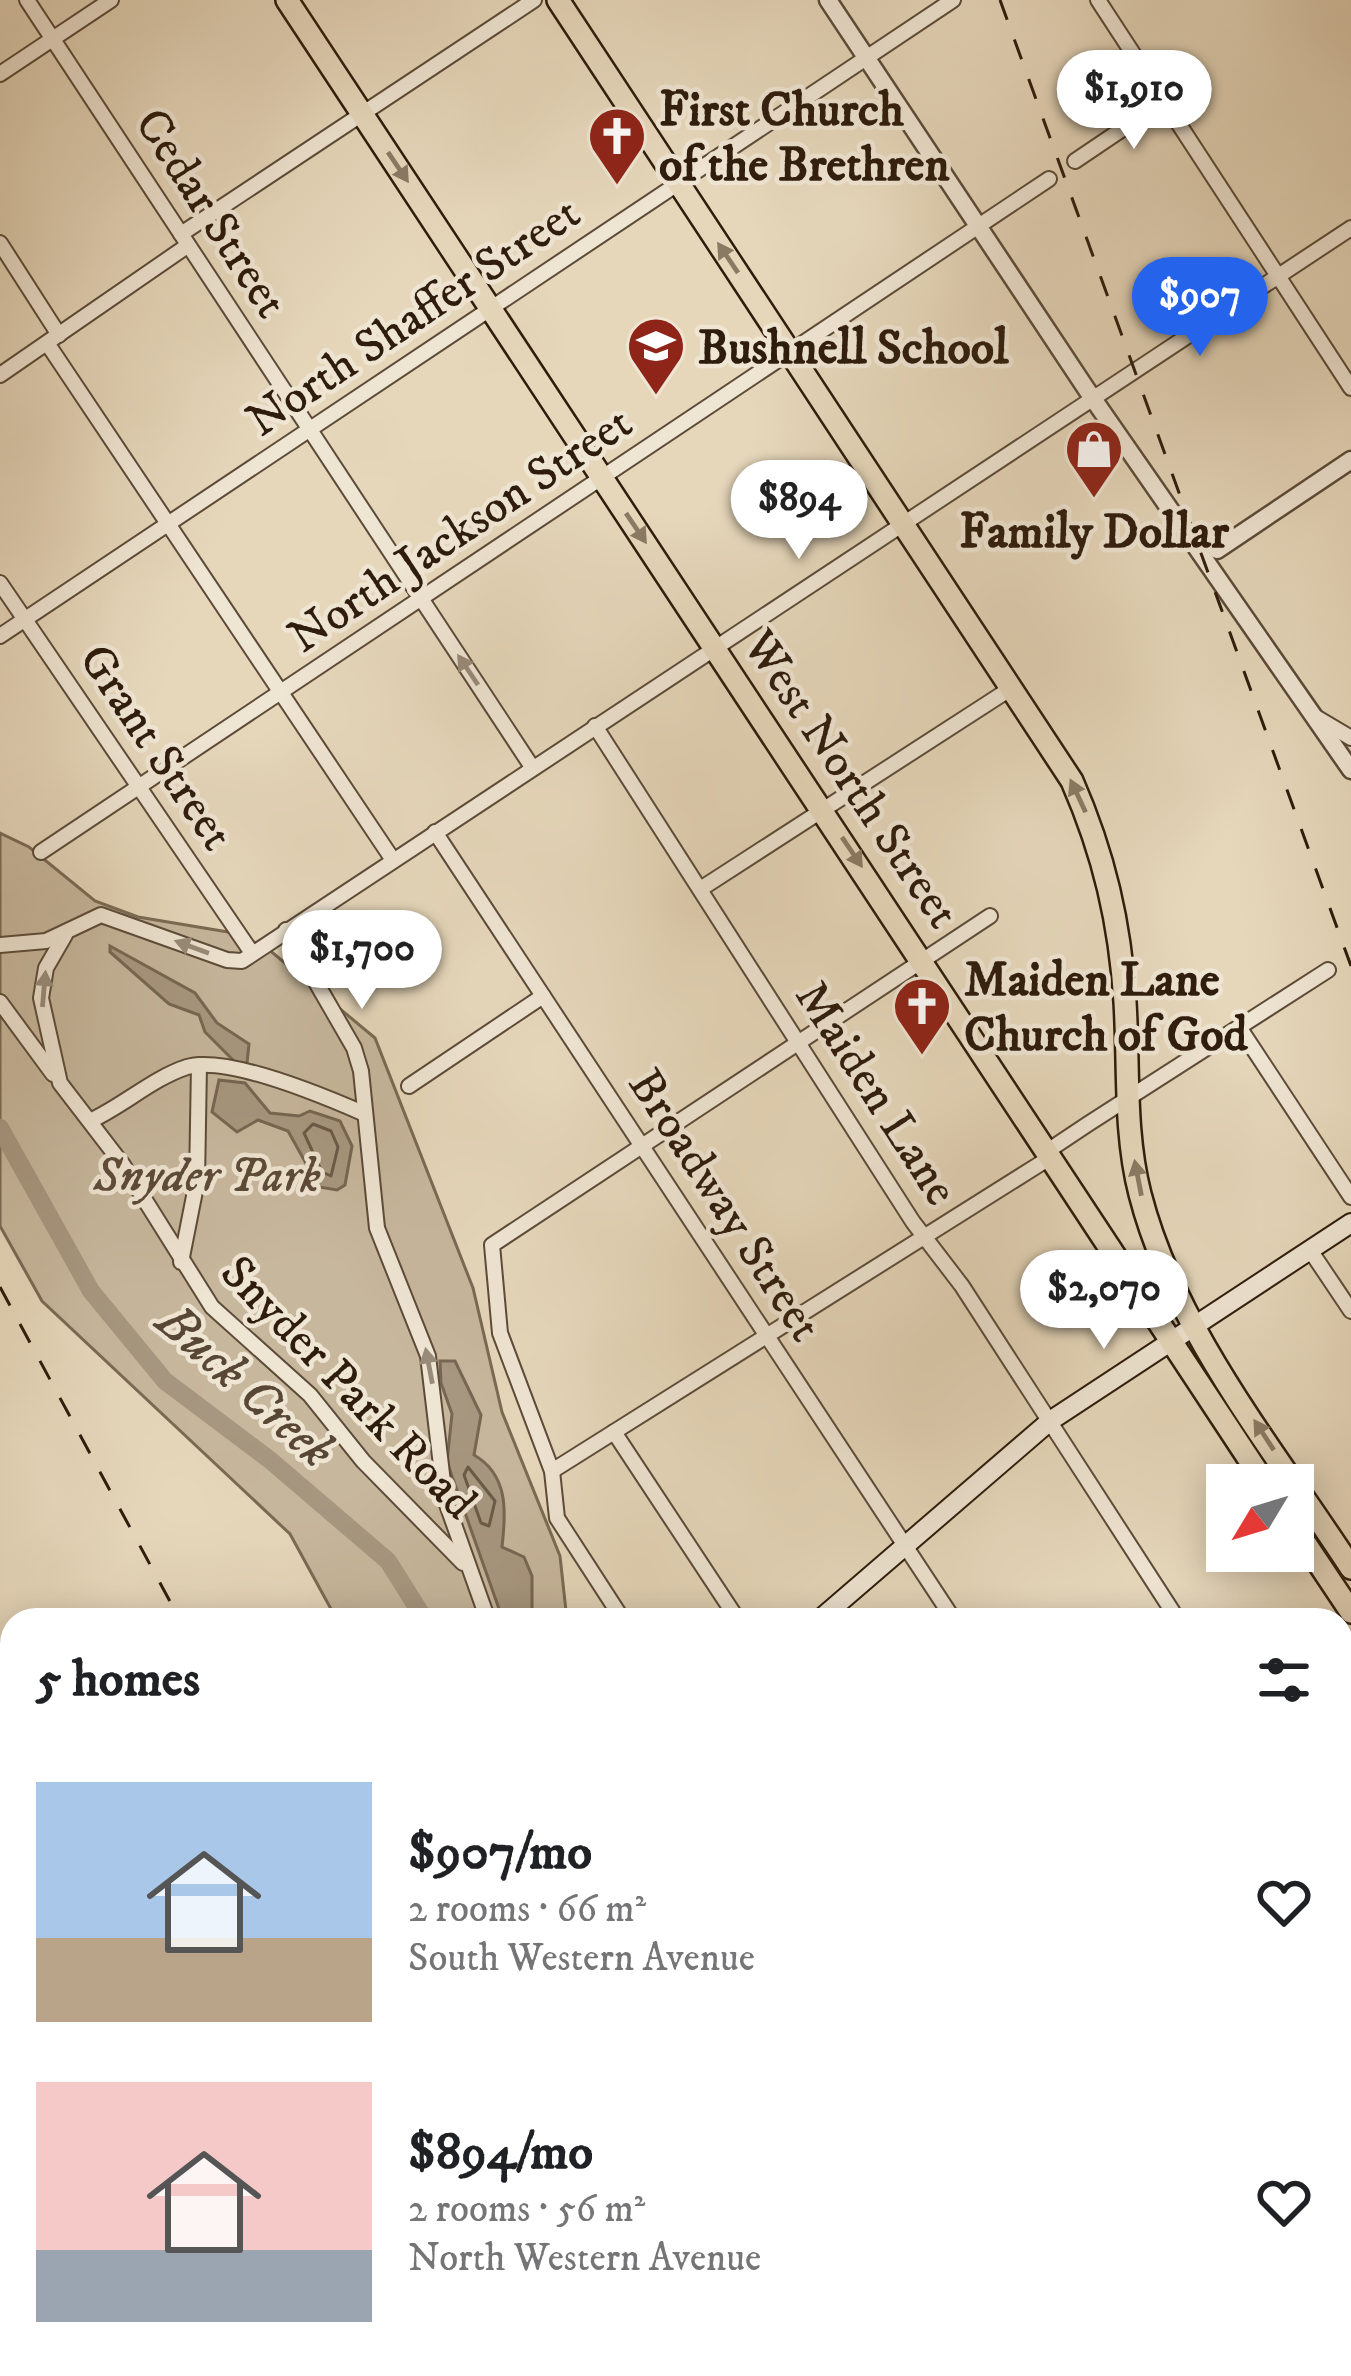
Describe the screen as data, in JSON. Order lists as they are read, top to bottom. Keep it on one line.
{"streets":{"main road":["West North Street"],"street":["Cedar Street","North Shaffer Street","North Jackson Street","Grant Street","Maiden Lane","Broadway Street","Snyder Park Road"]},"crossings":[["Cedar Street","North Shaffer Street"],["Cedar Street","North Jackson Street"],["North Shaffer Street","Grant Street"],["North Shaffer Street","West North Street"],["North Jackson Street","Grant Street"],["North Jackson Street","West North Street"]],"one_way":["West North Street"],"water":["Buck Creek"],"parks":["Snyder Park"],"places":{"church":["First Church of the Brethren","Maiden Lane Church of God"],"school or university":["Bushnell School"],"shop":["Family Dollar"]},"north":"bottom left","page":{"price":["$1,910","$907","$894","$1,700","$2,070"],"heading":"5 homes","list":[{"name":"$907/mo","note":"2 rooms · 66 m² · South Western Avenue"},{"name":"$894/mo","note":"2 rooms · 56 m² · North Western Avenue"}]}}
